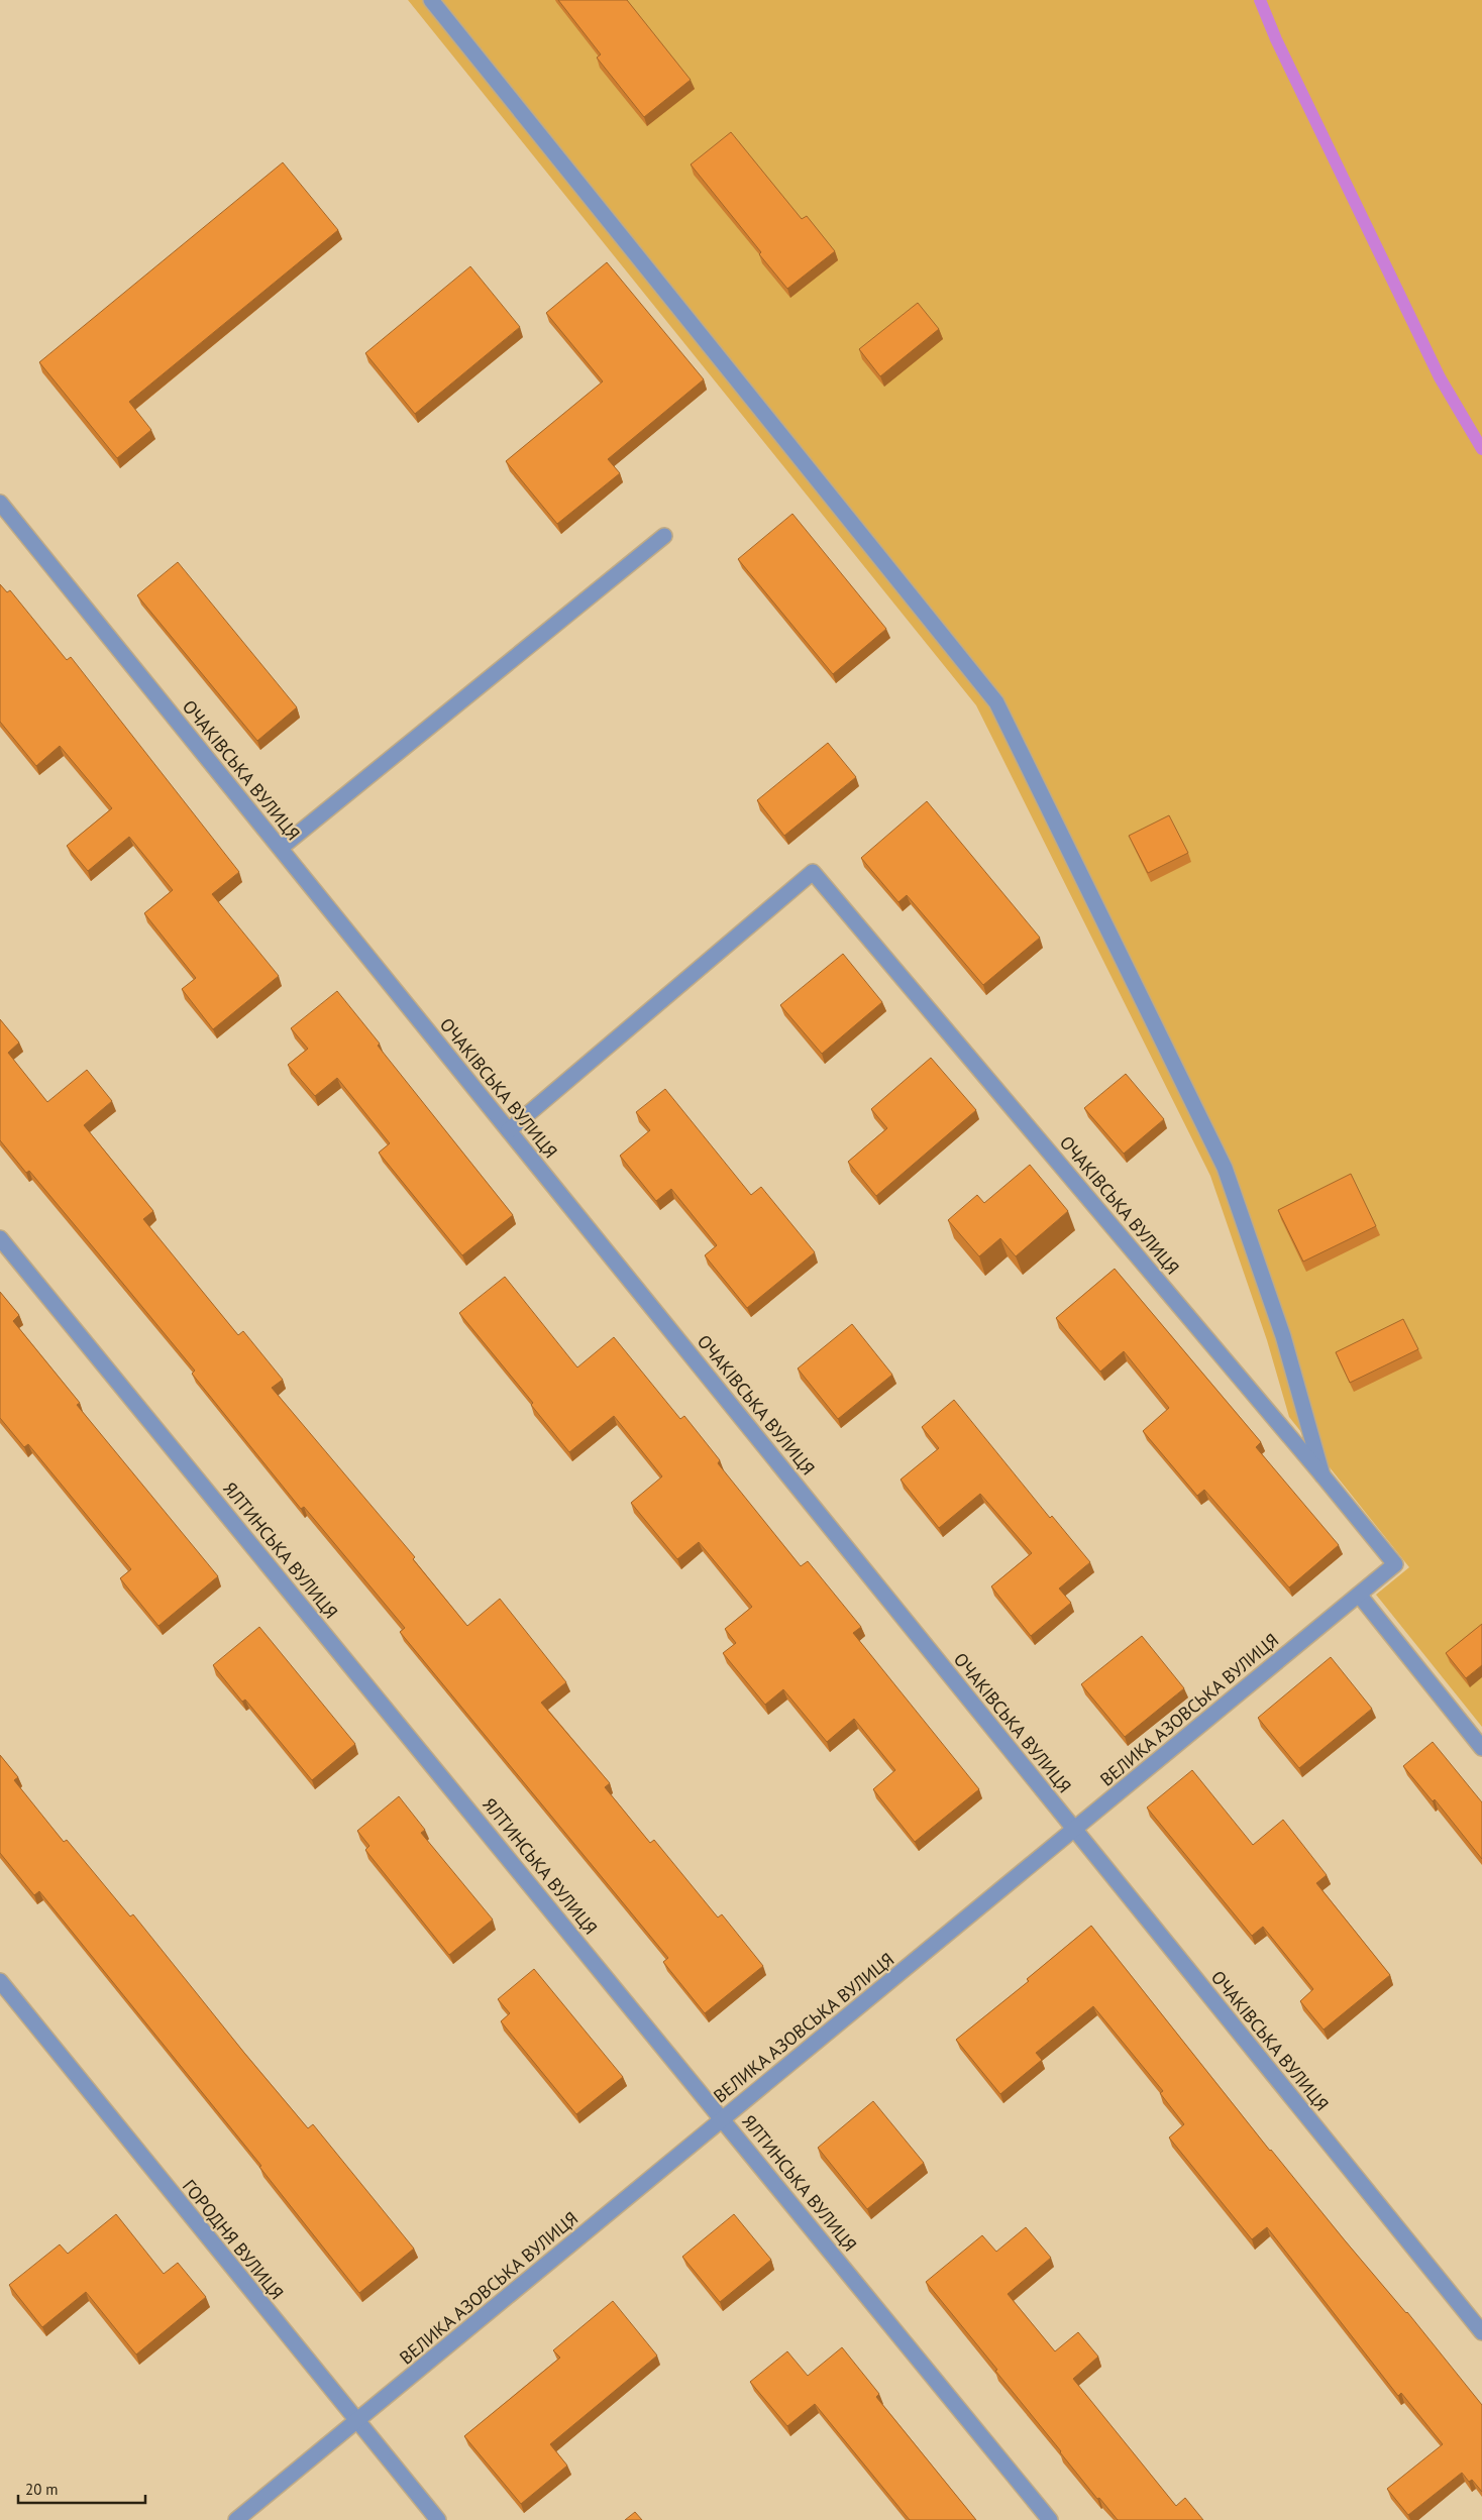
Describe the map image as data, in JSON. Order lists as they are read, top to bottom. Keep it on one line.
{"streets":{"street":["ОЧАКІВСЬКА ВУЛИЦЯ","ЯЛТИНСЬКА ВУЛИЦЯ","ВЕЛИКА АЗОВСЬКА ВУЛИЦЯ","ГОРОДНЯ ВУЛИЦЯ"]},"crossings":[["ОЧАКІВСЬКА ВУЛИЦЯ","ВЕЛИКА АЗОВСЬКА ВУЛИЦЯ"],["ЯЛТИНСЬКА ВУЛИЦЯ","ВЕЛИКА АЗОВСЬКА ВУЛИЦЯ"],["ВЕЛИКА АЗОВСЬКА ВУЛИЦЯ","ГОРОДНЯ ВУЛИЦЯ"]],"scale_bar":"20 m"}
